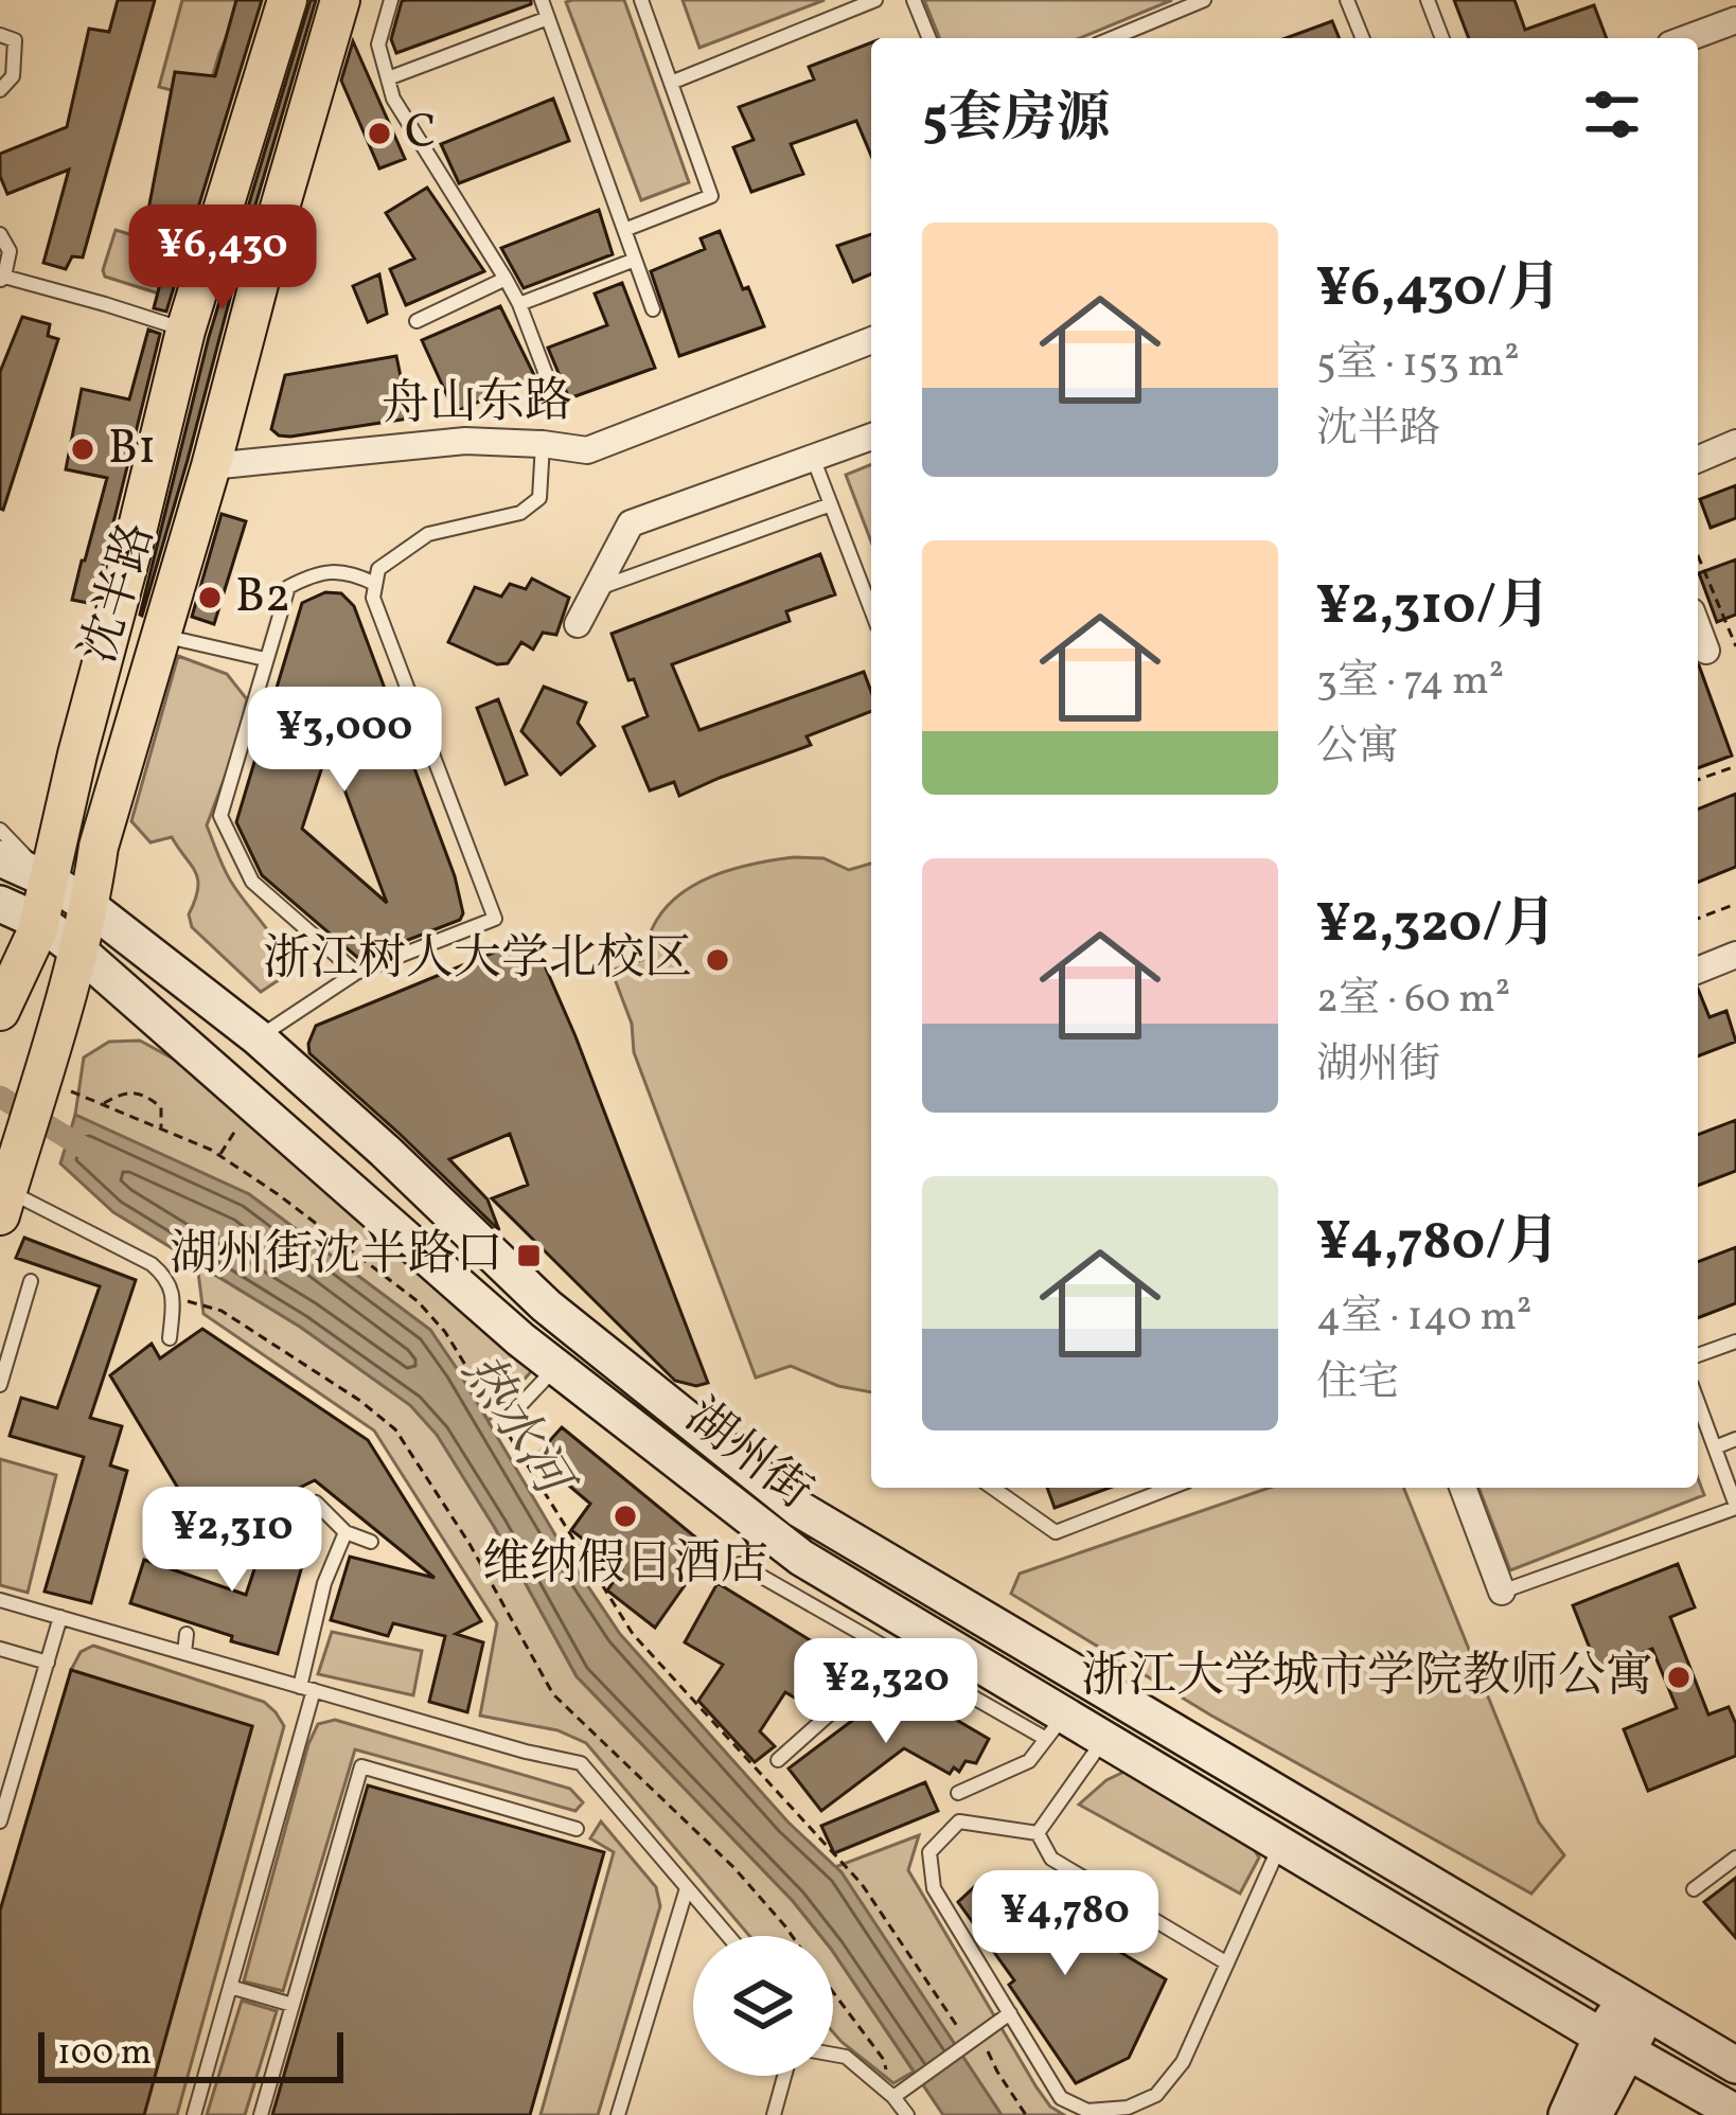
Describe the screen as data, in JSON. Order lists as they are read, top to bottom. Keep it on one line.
{"streets":{"main road":["沈半路","湖州街"],"street":["舟山东路"]},"crossings":[["舟山东路","沈半路"],["沈半路","湖州街"]],"water":["热水河"],"places":{"other":["C","B1","B2","浙江树人大学北校区","维纳假日酒店","浙江大学城市学院教师公寓"],"transit":["湖州街沈半路口"]},"scale_bar":"100 m","page":{"heading":"5套房源","list":[{"name":"¥6,430/月","note":"5室 · 153 m² · 沈半路"},{"name":"¥2,310/月","note":"3室 · 74 m² · 公寓"},{"name":"¥2,320/月","note":"2室 · 60 m² · 湖州街"},{"name":"¥4,780/月","note":"4室 · 140 m² · 住宅"}],"price":["¥6,430","¥3,000","¥2,310","¥2,320","¥4,780"],"scale":"100 m"}}
